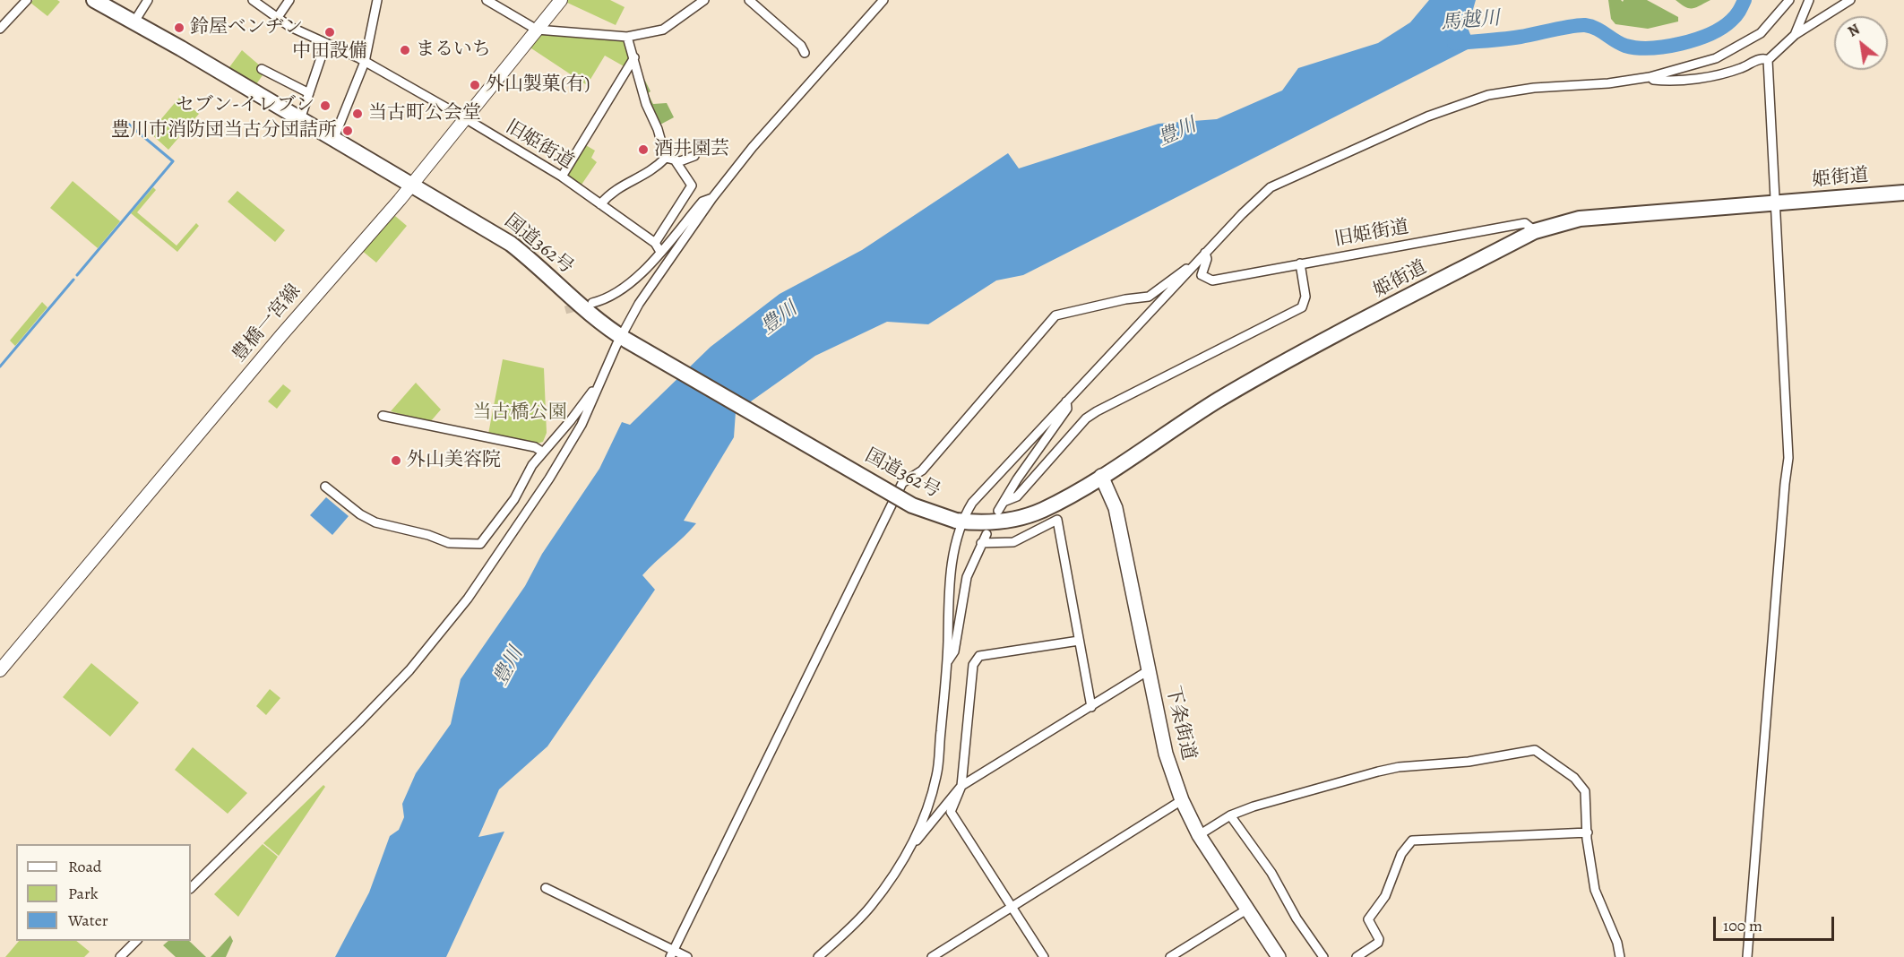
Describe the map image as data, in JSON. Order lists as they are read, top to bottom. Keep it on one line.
{"streets":{"highway":["姫街道","国道362号"],"main road":["豊橋一宮線","下条街道"],"street":["旧姫街道"]},"crossings":[["旧姫街道","姫街道"],["旧姫街道","豊橋一宮線"],["姫街道","国道362号"],["姫街道","下条街道"],["国道362号","豊橋一宮線"]],"water":["馬越川","豊川"],"parks":["当古橋公園"],"places":["鈴屋ベンヂン","中田設備","まるいち","外山製菓(有)","セブン-イレブン","当古町公会堂","豊川市消防団当古分団詰所","酒井園芸","外山美容院"],"legend":["Road","Park","Water"],"scale_bar":"100 m","north":"top left"}
